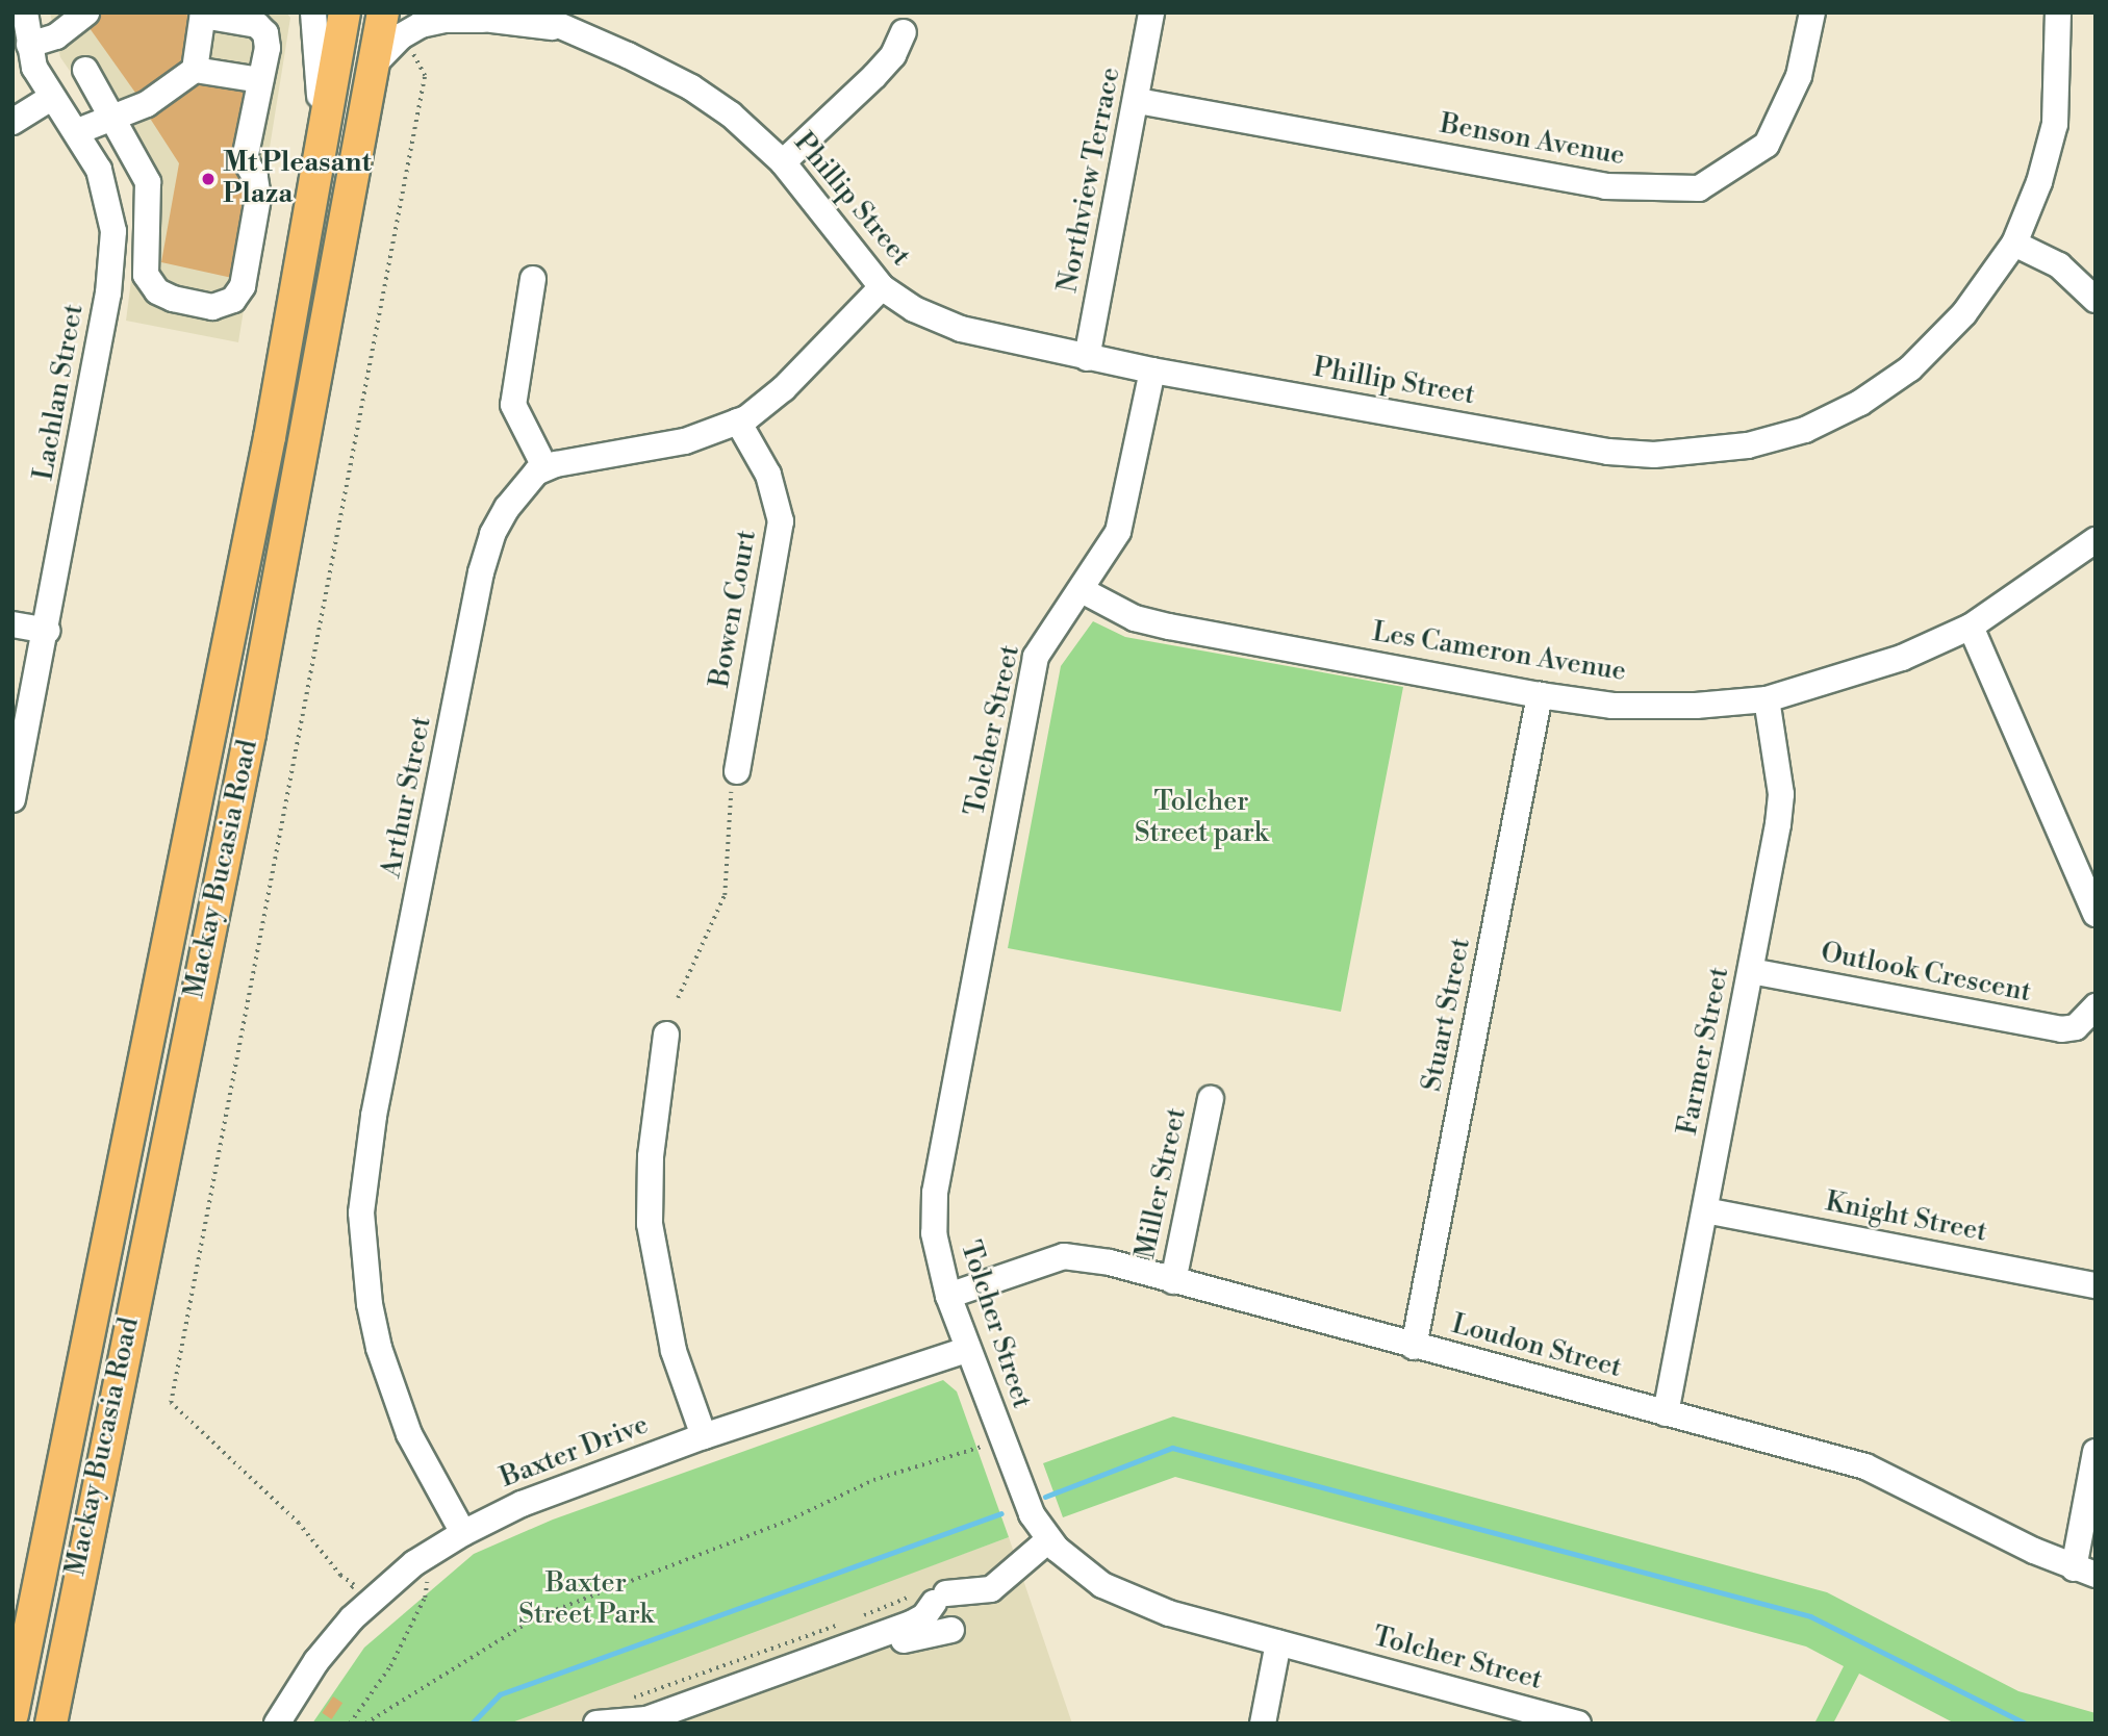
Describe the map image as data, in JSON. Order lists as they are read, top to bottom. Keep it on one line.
{"streets":{"main road":["Mackay Bucasia Road"],"street":["Benson Avenue","Northview Terrace","Phillip Street","Lachlan Street","Bowen Court","Les Cameron Avenue","Tolcher Street","Arthur Street","Outlook Crescent","Stuart Street","Farmer Street","Miller Street","Knight Street","Loudon Street","Baxter Drive"]},"crossings":[["Benson Avenue","Northview Terrace"],["Northview Terrace","Phillip Street"],["Phillip Street","Tolcher Street"],["Les Cameron Avenue","Tolcher Street"],["Les Cameron Avenue","Stuart Street"],["Les Cameron Avenue","Farmer Street"],["Tolcher Street","Loudon Street"],["Tolcher Street","Baxter Drive"],["Arthur Street","Baxter Drive"],["Outlook Crescent","Farmer Street"],["Stuart Street","Loudon Street"],["Farmer Street","Knight Street"],["Farmer Street","Loudon Street"],["Miller Street","Loudon Street"]],"parks":["Tolcher Street park","Baxter Street Park"],"places":["Mt Pleasant Plaza"]}
